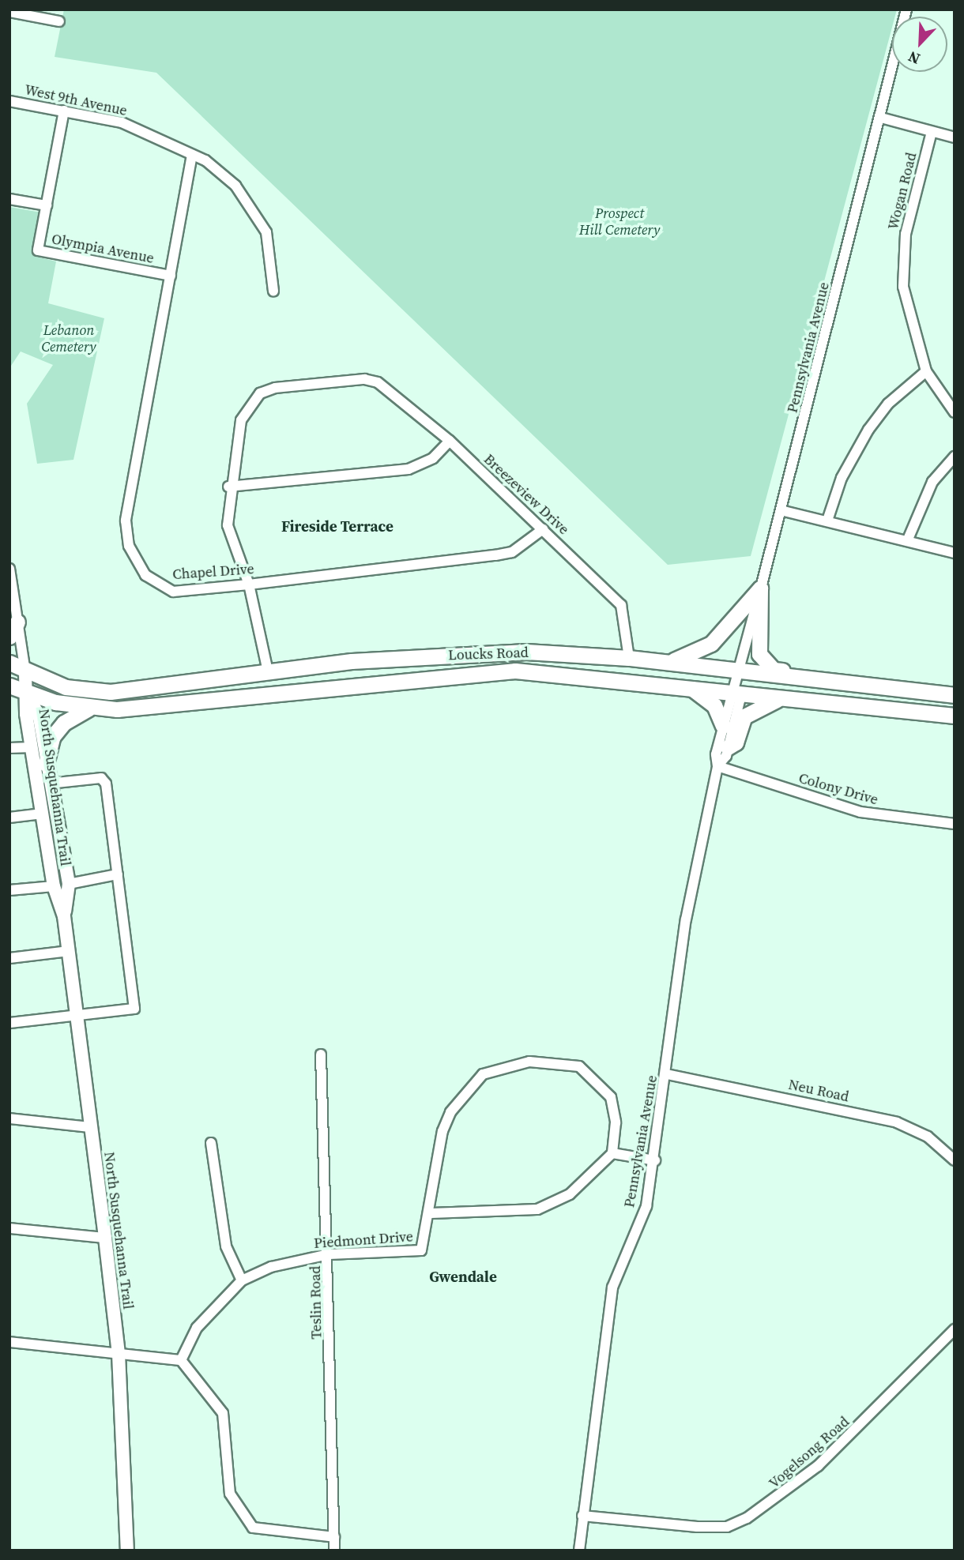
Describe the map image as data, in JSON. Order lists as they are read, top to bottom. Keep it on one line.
{"streets":{"highway":["Loucks Road"],"main road":["North Susquehanna Trail"],"street":["West 9th Avenue","Wogan Road","Olympia Avenue","Pennsylvania Avenue","Breezeview Drive","Chapel Drive","Colony Drive","Neu Road","Piedmont Drive","Teslin Road","Vogelsong Road"]},"crossings":[["West 9th Avenue","Olympia Avenue"],["West 9th Avenue","Chapel Drive"],["Olympia Avenue","Chapel Drive"],["Pennsylvania Avenue","Loucks Road"],["Pennsylvania Avenue","Colony Drive"],["Pennsylvania Avenue","Neu Road"],["Pennsylvania Avenue","Vogelsong Road"],["Breezeview Drive","Chapel Drive"],["Breezeview Drive","Loucks Road"],["Loucks Road","North Susquehanna Trail"],["Piedmont Drive","Teslin Road"]],"districts":["Fireside Terrace","Gwendale"],"parks":["Prospect Hill Cemetery","Lebanon Cemetery"],"north":"bottom left"}
